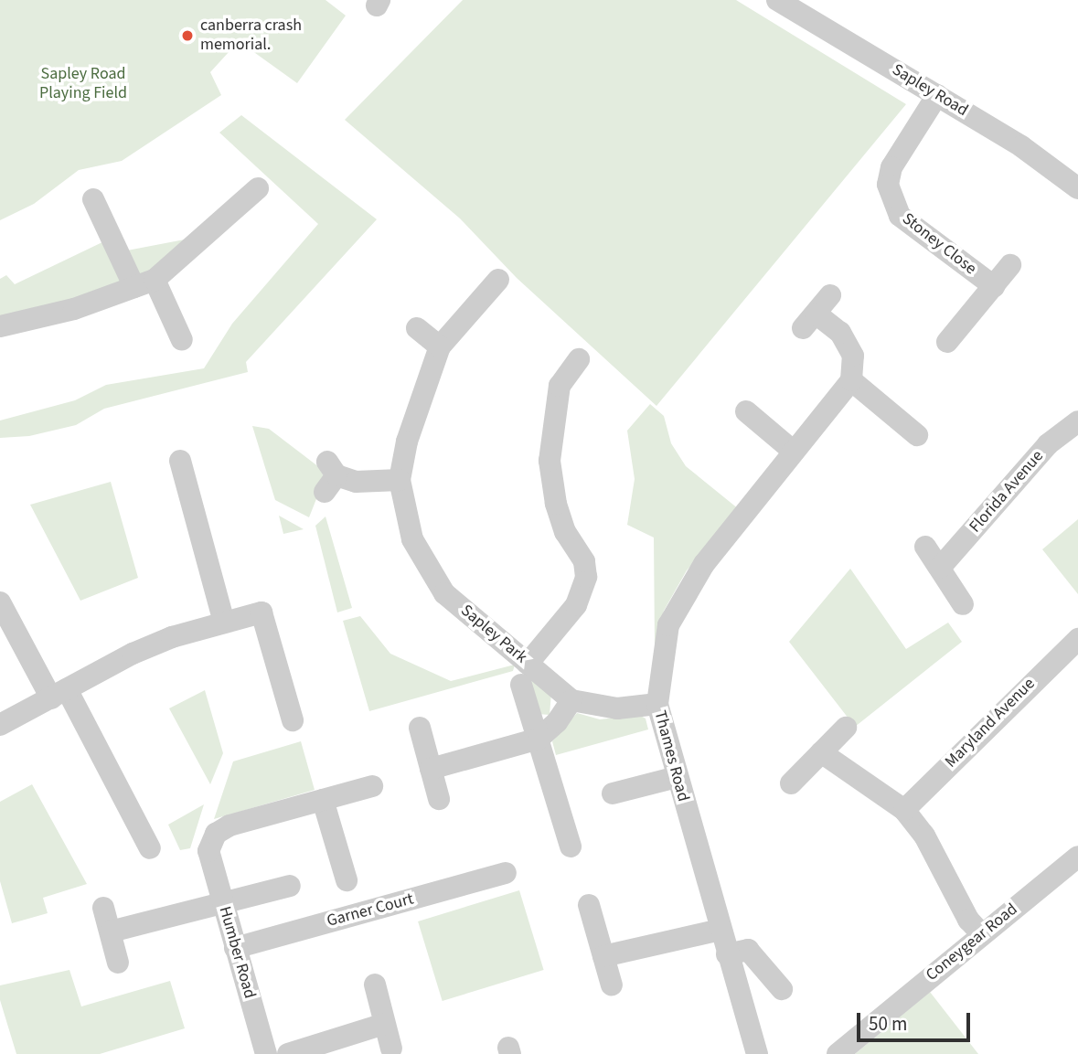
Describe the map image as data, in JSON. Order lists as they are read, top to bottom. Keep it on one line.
{"streets":{"street":["Sapley Road","Stoney Close","Florida Avenue","Sapley Park","Maryland Avenue","Thames Road","Garner Court","Coneygear Road","Humber Road"]},"crossings":[["Sapley Road","Stoney Close"],["Sapley Park","Thames Road"],["Garner Court","Humber Road"]],"parks":["Sapley Road Playing Field"],"places":["canberra crash memorial."],"scale_bar":"50 m"}
